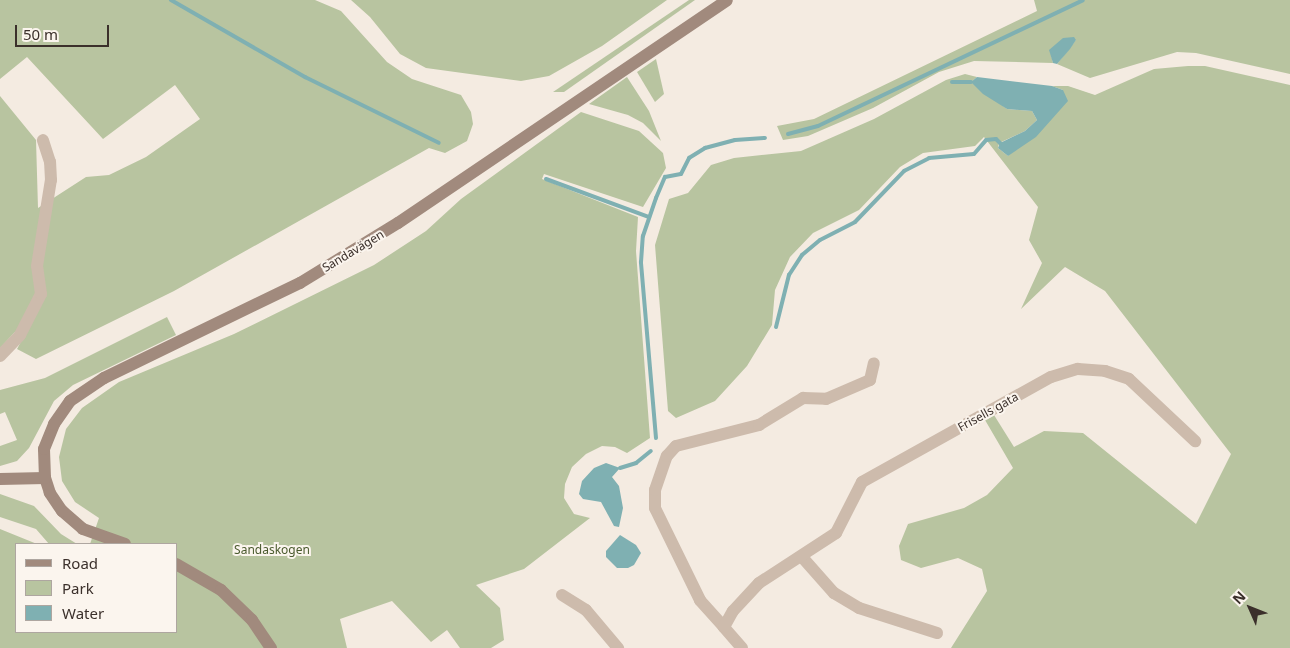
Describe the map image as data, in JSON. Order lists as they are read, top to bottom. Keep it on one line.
{"streets":{"street":["Sandavägen","Frisells gata"]},"parks":["Sandaskogen"],"legend":["Road","Park","Water"],"scale_bar":"50 m","north":"top left"}
